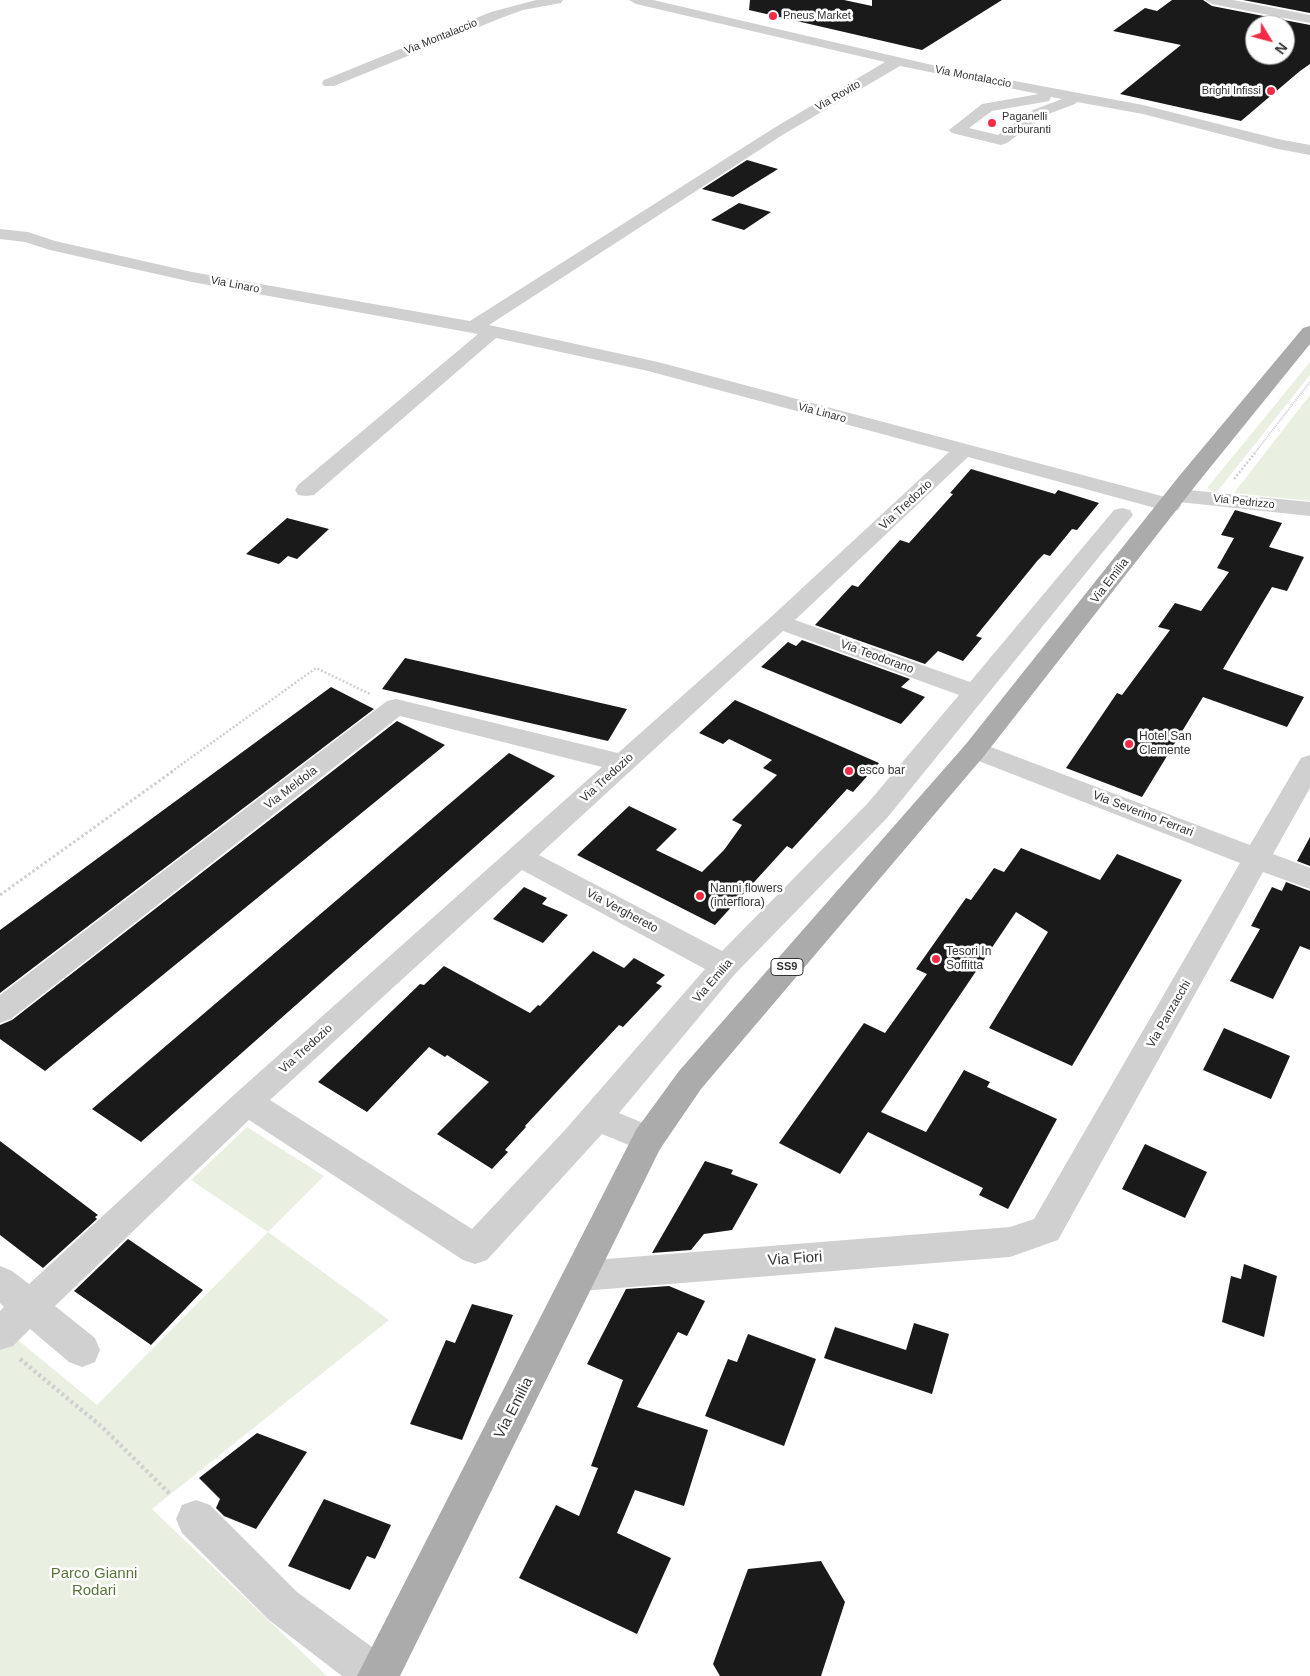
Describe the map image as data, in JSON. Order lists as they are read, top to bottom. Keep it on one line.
{"streets":{"main road":["Via Emilia","SS9"],"street":["Via Montalaccio","Via Rovito","Via Linaro","Via Pedrizzo","Via Tredozio","Via Teodorano","Via Meldola","Via Severino Ferrari","Via Verghereto","Via Panzacchi","Via Fiori"]},"crossings":[["Via Montalaccio","Via Rovito"],["Via Rovito","Via Linaro"],["Via Linaro","Via Pedrizzo"],["Via Linaro","Via Tredozio"],["Via Linaro","Via Emilia"],["Via Pedrizzo","Via Emilia"],["Via Tredozio","Via Teodorano"],["Via Tredozio","Via Verghereto"],["Via Emilia","Via Teodorano"],["Via Emilia","Via Severino Ferrari"],["Via Emilia","Via Verghereto"],["Via Emilia","Via Fiori"],["Via Severino Ferrari","Via Panzacchi"],["Via Panzacchi","Via Fiori"]],"parks":["Parco Gianni Rodari"],"places":["Pneus Market","Brighi Infissi","Paganelli carburanti","Hotel San Clemente","esco bar","Nanni flowers (interflora)","Tesori In Soffitta"],"north":"bottom right"}
